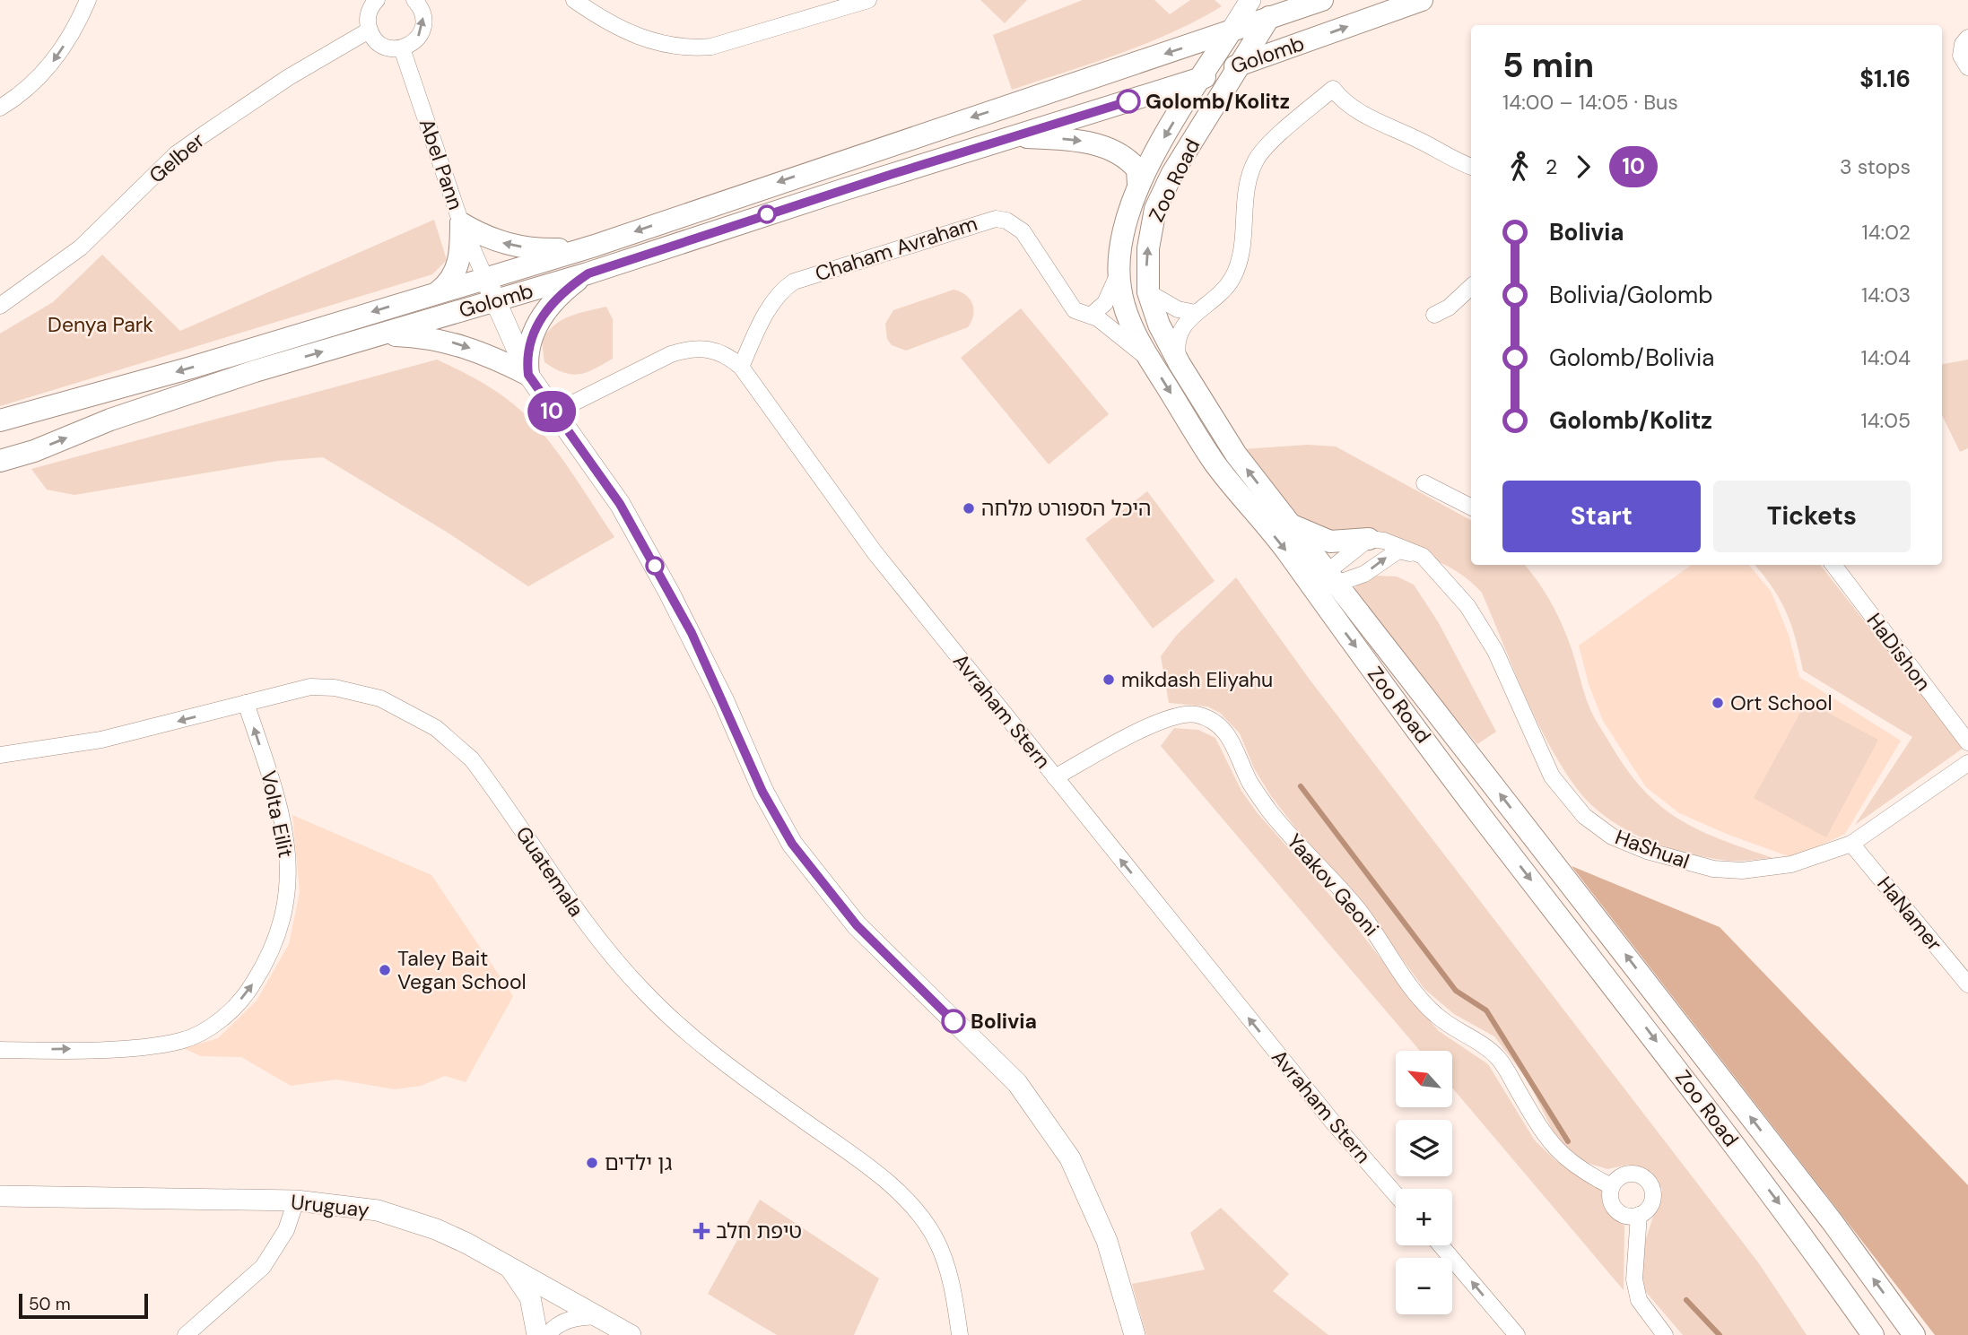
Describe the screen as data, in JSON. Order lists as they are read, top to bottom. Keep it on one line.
{"streets":{"main road":["Golomb","Zoo Road"],"street":["Gelber","Abel Pann","Chaham Avraham","HaDishon","Avraham Stern","Volta Eilit","HaShual","Guatemala","Yaakov Geoni","HaNamer","Uruguay"]},"crossings":[["Golomb","Abel Pann"],["Golomb","Zoo Road"],["Zoo Road","Chaham Avraham"],["Chaham Avraham","Avraham Stern"],["Avraham Stern","Yaakov Geoni"],["Volta Eilit","Guatemala"],["HaShual","HaNamer"]],"one_way":["Avraham Stern"],"parks":["Denya Park"],"places":{"other":["Golomb/Kolitz","היכל הספורט מלחה","mikdash Eliyahu","Ort School","Taley Bait Vegan School","Bolivia","גן ילדים"],"health":["טיפת חלב"]},"lines":["bus line 10"],"scale_bar":"50 m","north":"top left","page":{"on_map":"10","heading":["5 min","14:00 – 14:05 · Bus","$1.16"],"legs":["2","10","3 stops"],"list":[{"name":"Bolivia","value":"14:02"},{"name":"Bolivia/Golomb","value":"14:03"},{"name":"Golomb/Bolivia","value":"14:04"},{"name":"Golomb/Kolitz","value":"14:05"}],"buttons":["Start","Tickets"],"map_buttons":["+","−"],"scale":"50 m"}}
